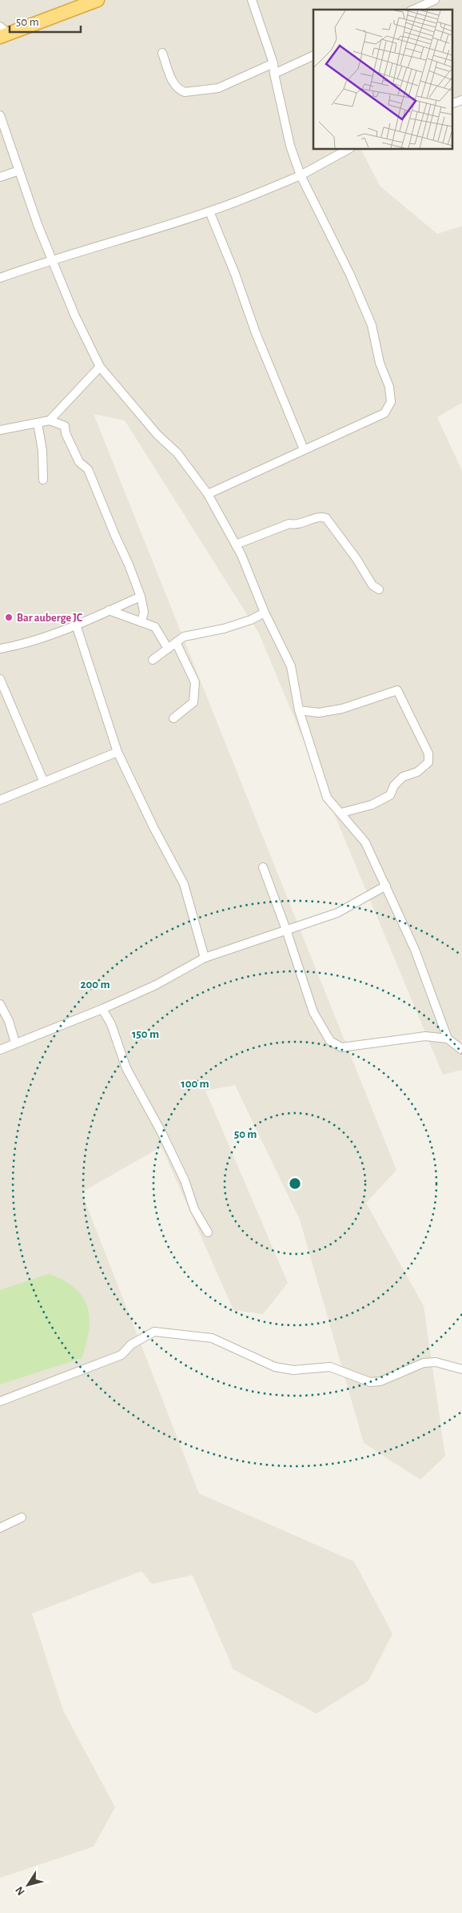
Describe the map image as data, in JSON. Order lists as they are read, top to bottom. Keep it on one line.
{"places":["Bar auberge JC"],"scale_bar":"50 m","north":"bottom left","rings":["200 m","150 m","100 m","50 m"]}
